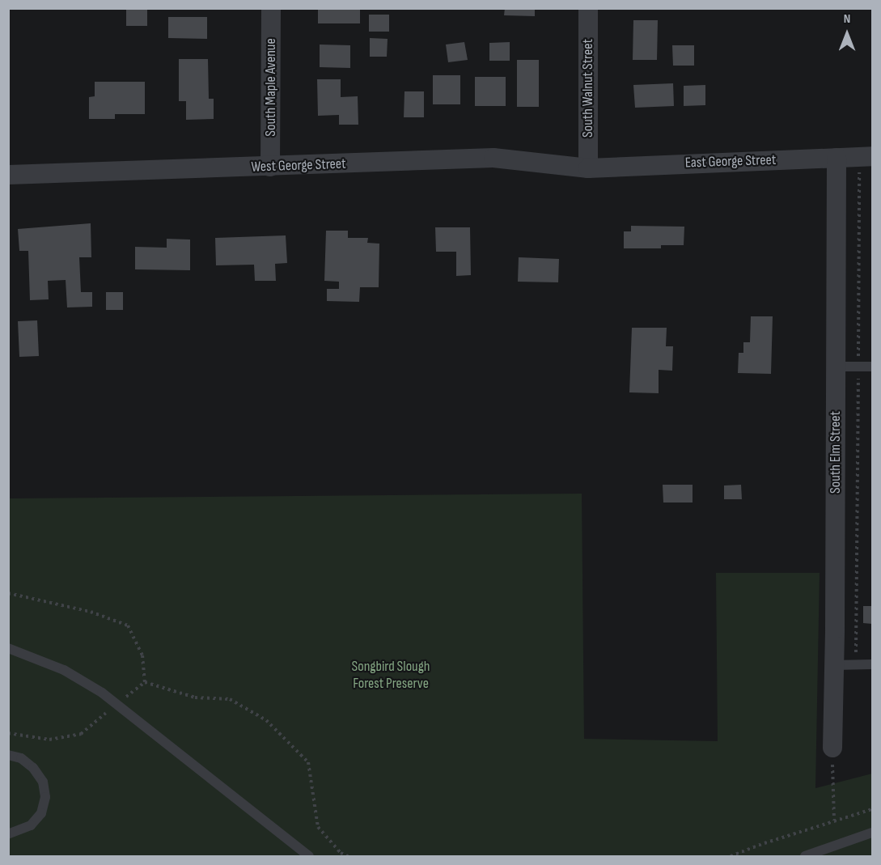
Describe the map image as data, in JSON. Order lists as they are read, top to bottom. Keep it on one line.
{"streets":{"street":["South Maple Avenue","South Walnut Street","East George Street","West George Street","South Elm Street"]},"crossings":[["South Maple Avenue","West George Street"],["South Walnut Street","East George Street"],["South Walnut Street","West George Street"],["East George Street","West George Street"],["East George Street","South Elm Street"]],"parks":["Songbird Slough Forest Preserve"],"north":"top"}
